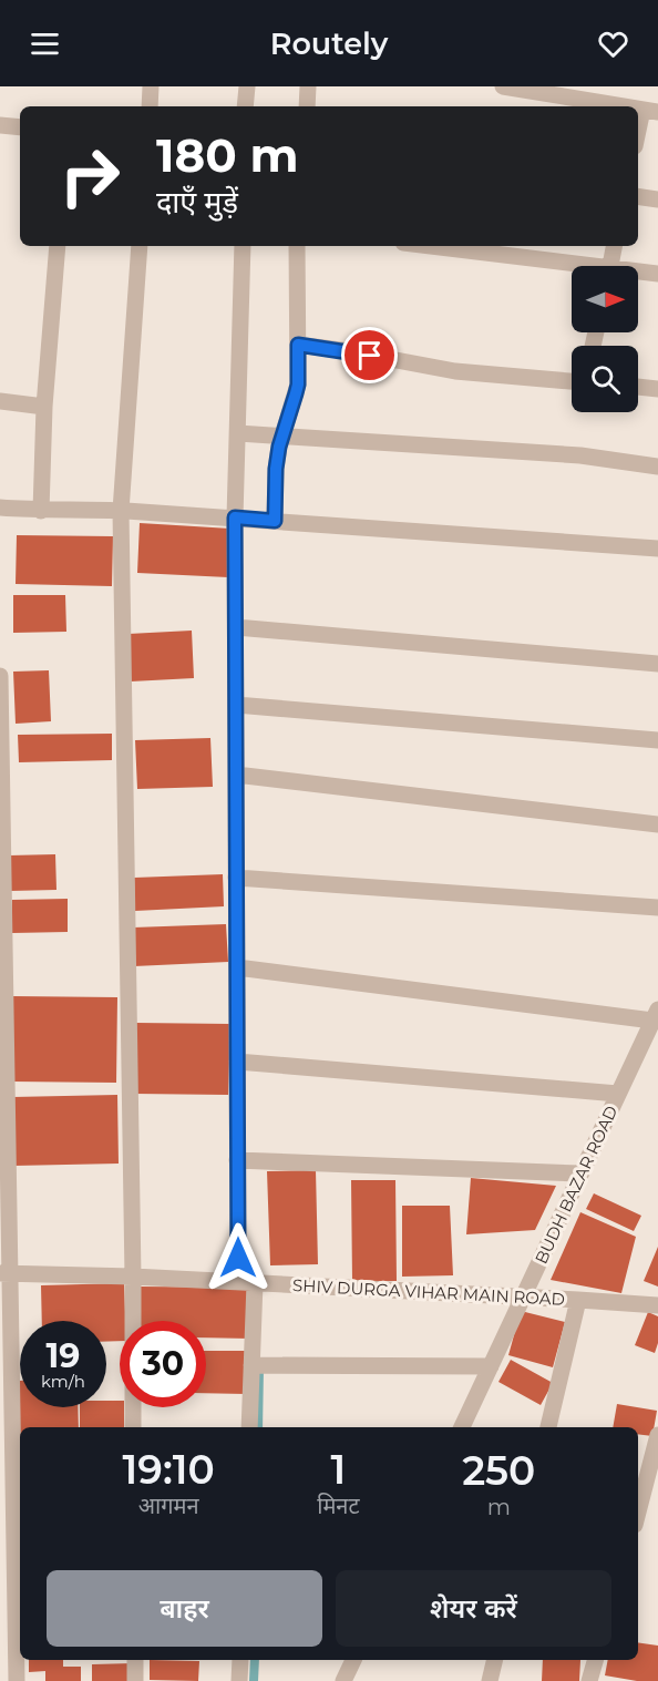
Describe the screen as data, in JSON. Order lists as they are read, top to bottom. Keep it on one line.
{"streets":{"street":["BUDH BAZAR ROAD","SHIV DURGA VIHAR MAIN ROAD"]},"crossings":[["BUDH BAZAR ROAD","SHIV DURGA VIHAR MAIN ROAD"]],"north":"right","page":{"header":"Routely","turn":["180 m","दाएँ मुड़ें"],"speed":"19 km/h","limit":"30","eta":["19:10","आगमन","1","मिनट","250","m"],"buttons":["बाहर","शेयर करें"]}}
